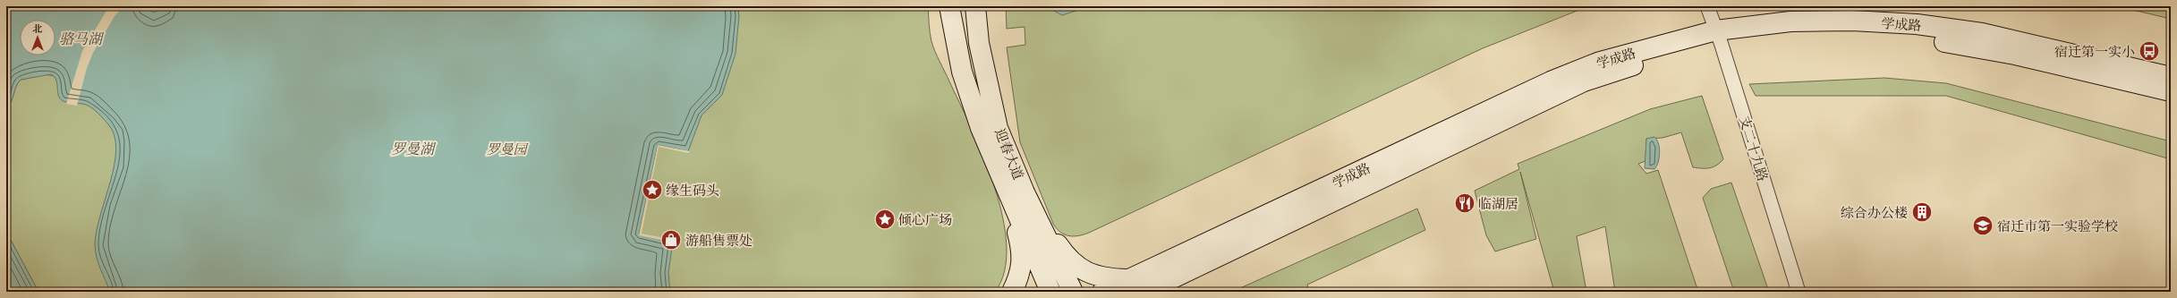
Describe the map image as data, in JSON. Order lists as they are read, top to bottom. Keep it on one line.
{"streets":{"main road":["学成路","迎春大道"],"street":["支二十九路"]},"crossings":[["学成路","支二十九路"]],"water":["骆马湖","罗曼湖"],"parks":["罗曼园"],"places":{"bus stop":["宿迁第一实小"],"place":["缘生码头","倾心广场"],"restaurant":["临湖居"],"building":["综合办公楼"],"school or university":["宿迁市第一实验学校"],"shop":["游船售票处"]},"north":"top"}
